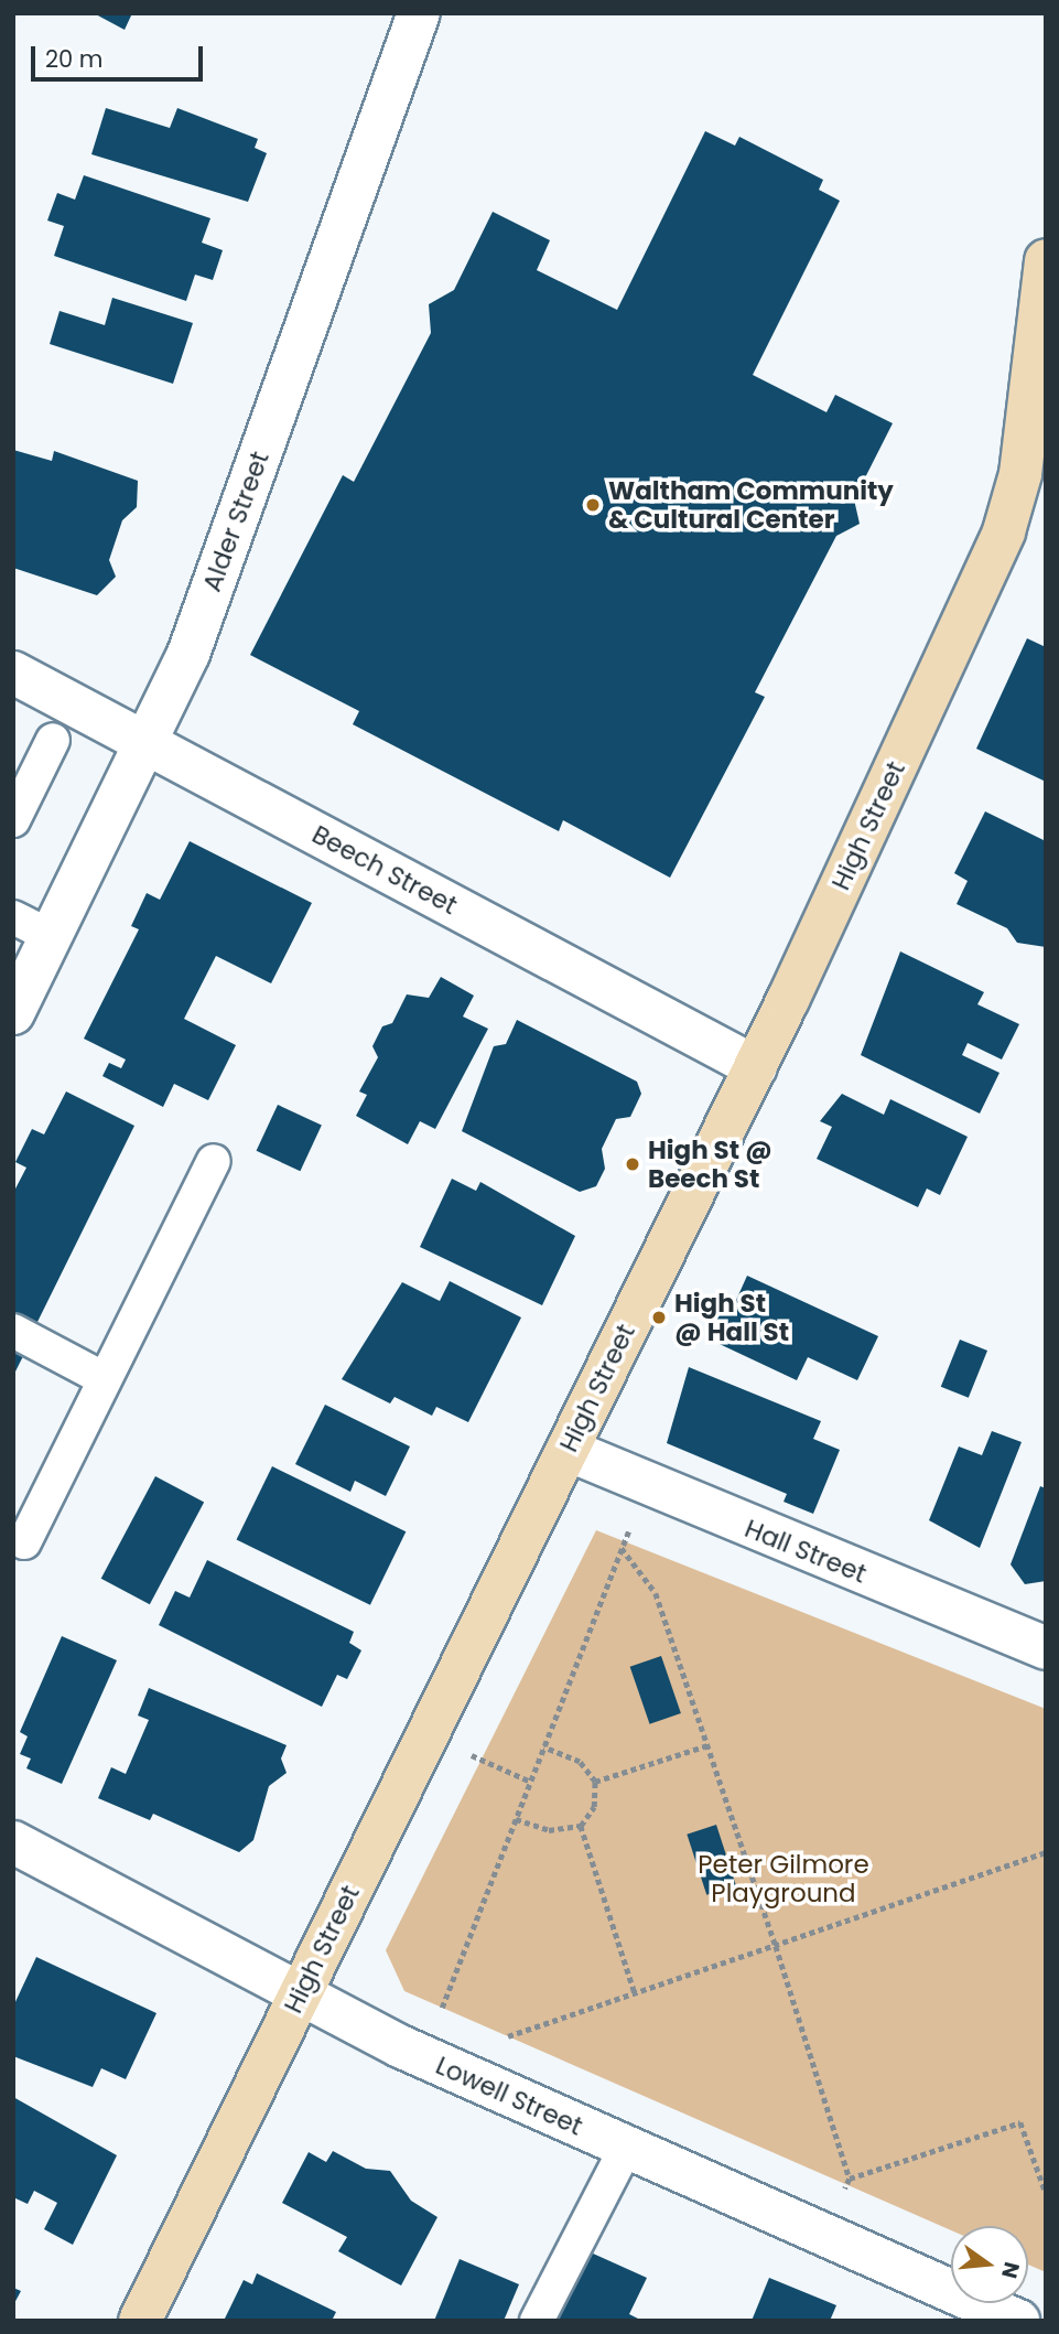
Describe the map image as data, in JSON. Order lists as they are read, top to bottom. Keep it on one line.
{"streets":{"main road":["High Street"],"street":["Alder Street","Beech Street","Hall Street","Lowell Street"]},"crossings":[["Alder Street","Beech Street"],["High Street","Beech Street"],["High Street","Hall Street"],["High Street","Lowell Street"]],"parks":["Peter Gilmore Playground"],"places":["Waltham Community & Cultural Center","High St @ Beech St","High St @ Hall St"],"scale_bar":"20 m","north":"right"}
